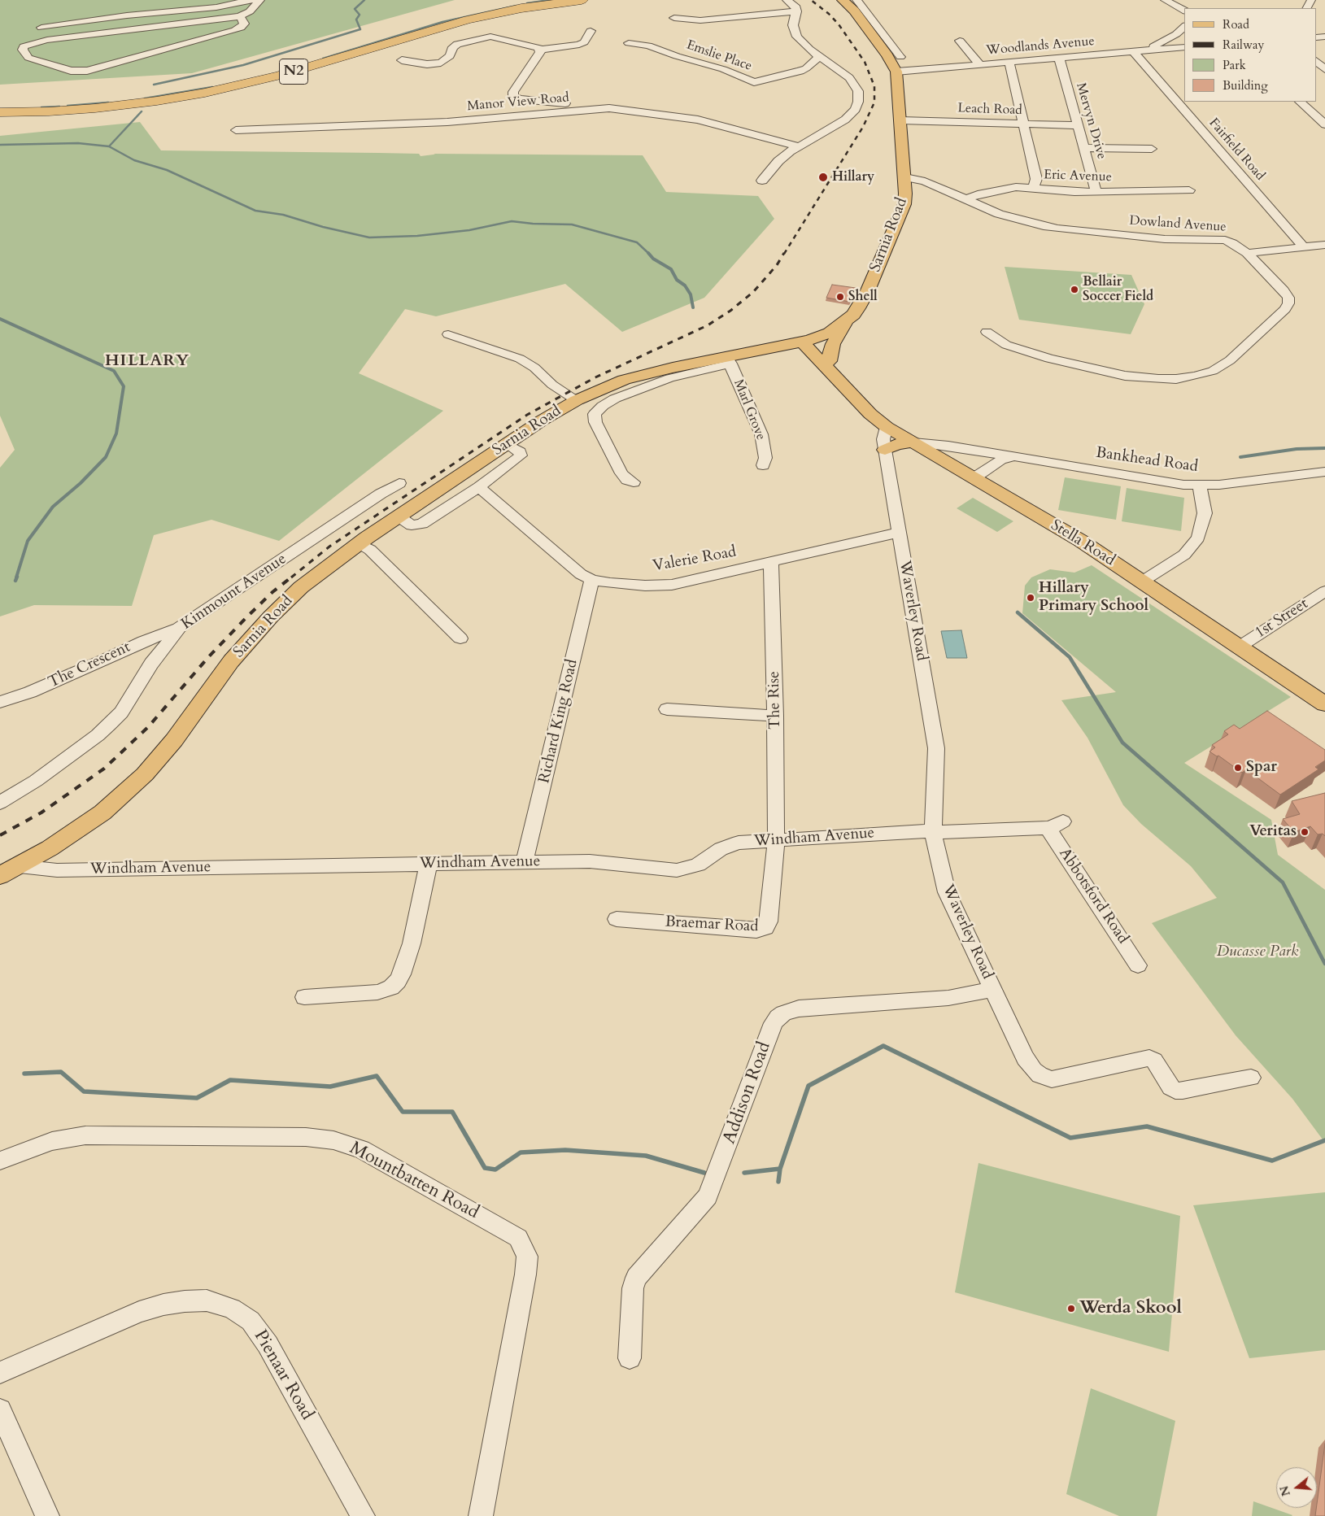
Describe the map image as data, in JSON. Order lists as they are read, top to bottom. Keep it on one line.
{"streets":{"highway":["N2"],"main road":["Sarnia Road","Stella Road"],"street":["Woodlands Avenue","Emslie Place","Manor View Road","Leach Road","Mervyn Drive","Fairfield Road","Eric Avenue","Dowland Avenue","Marl Grove","Bankhead Road","Valerie Road","Kinmount Avenue","Waverley Road","1st Street","The Crescent","The Rise","Richard King Road","Windham Avenue","Abbotsford Road","Braemar Road","Addison Road","Mountbatten Road","Pienaar Road"]},"crossings":[["Woodlands Avenue","Mervyn Drive"],["Woodlands Avenue","Fairfield Road"],["Woodlands Avenue","Sarnia Road"],["Leach Road","Mervyn Drive"],["Leach Road","Sarnia Road"],["Mervyn Drive","Eric Avenue"],["Eric Avenue","Dowland Avenue"],["Dowland Avenue","Sarnia Road"],["Sarnia Road","Marl Grove"],["Sarnia Road","Stella Road"],["Sarnia Road","Windham Avenue"],["Bankhead Road","Stella Road"],["Stella Road","Waverley Road"],["Stella Road","1st Street"],["Valerie Road","Waverley Road"],["Valerie Road","The Rise"],["Valerie Road","Richard King Road"],["Kinmount Avenue","The Crescent"],["Waverley Road","Windham Avenue"],["Waverley Road","Abbotsford Road"],["Waverley Road","Addison Road"],["The Rise","Windham Avenue"],["The Rise","Braemar Road"],["Richard King Road","Windham Avenue"],["Windham Avenue","Abbotsford Road"],["Windham Avenue","Braemar Road"]],"districts":["HILLARY"],"parks":["Ducasse Park"],"places":["Hillary","Bellair Soccer Field","Shell","Hillary Primary School","Spar","Veritas","Werda Skool"],"legend":["Road","Railway","Park","Building"],"north":"left"}
